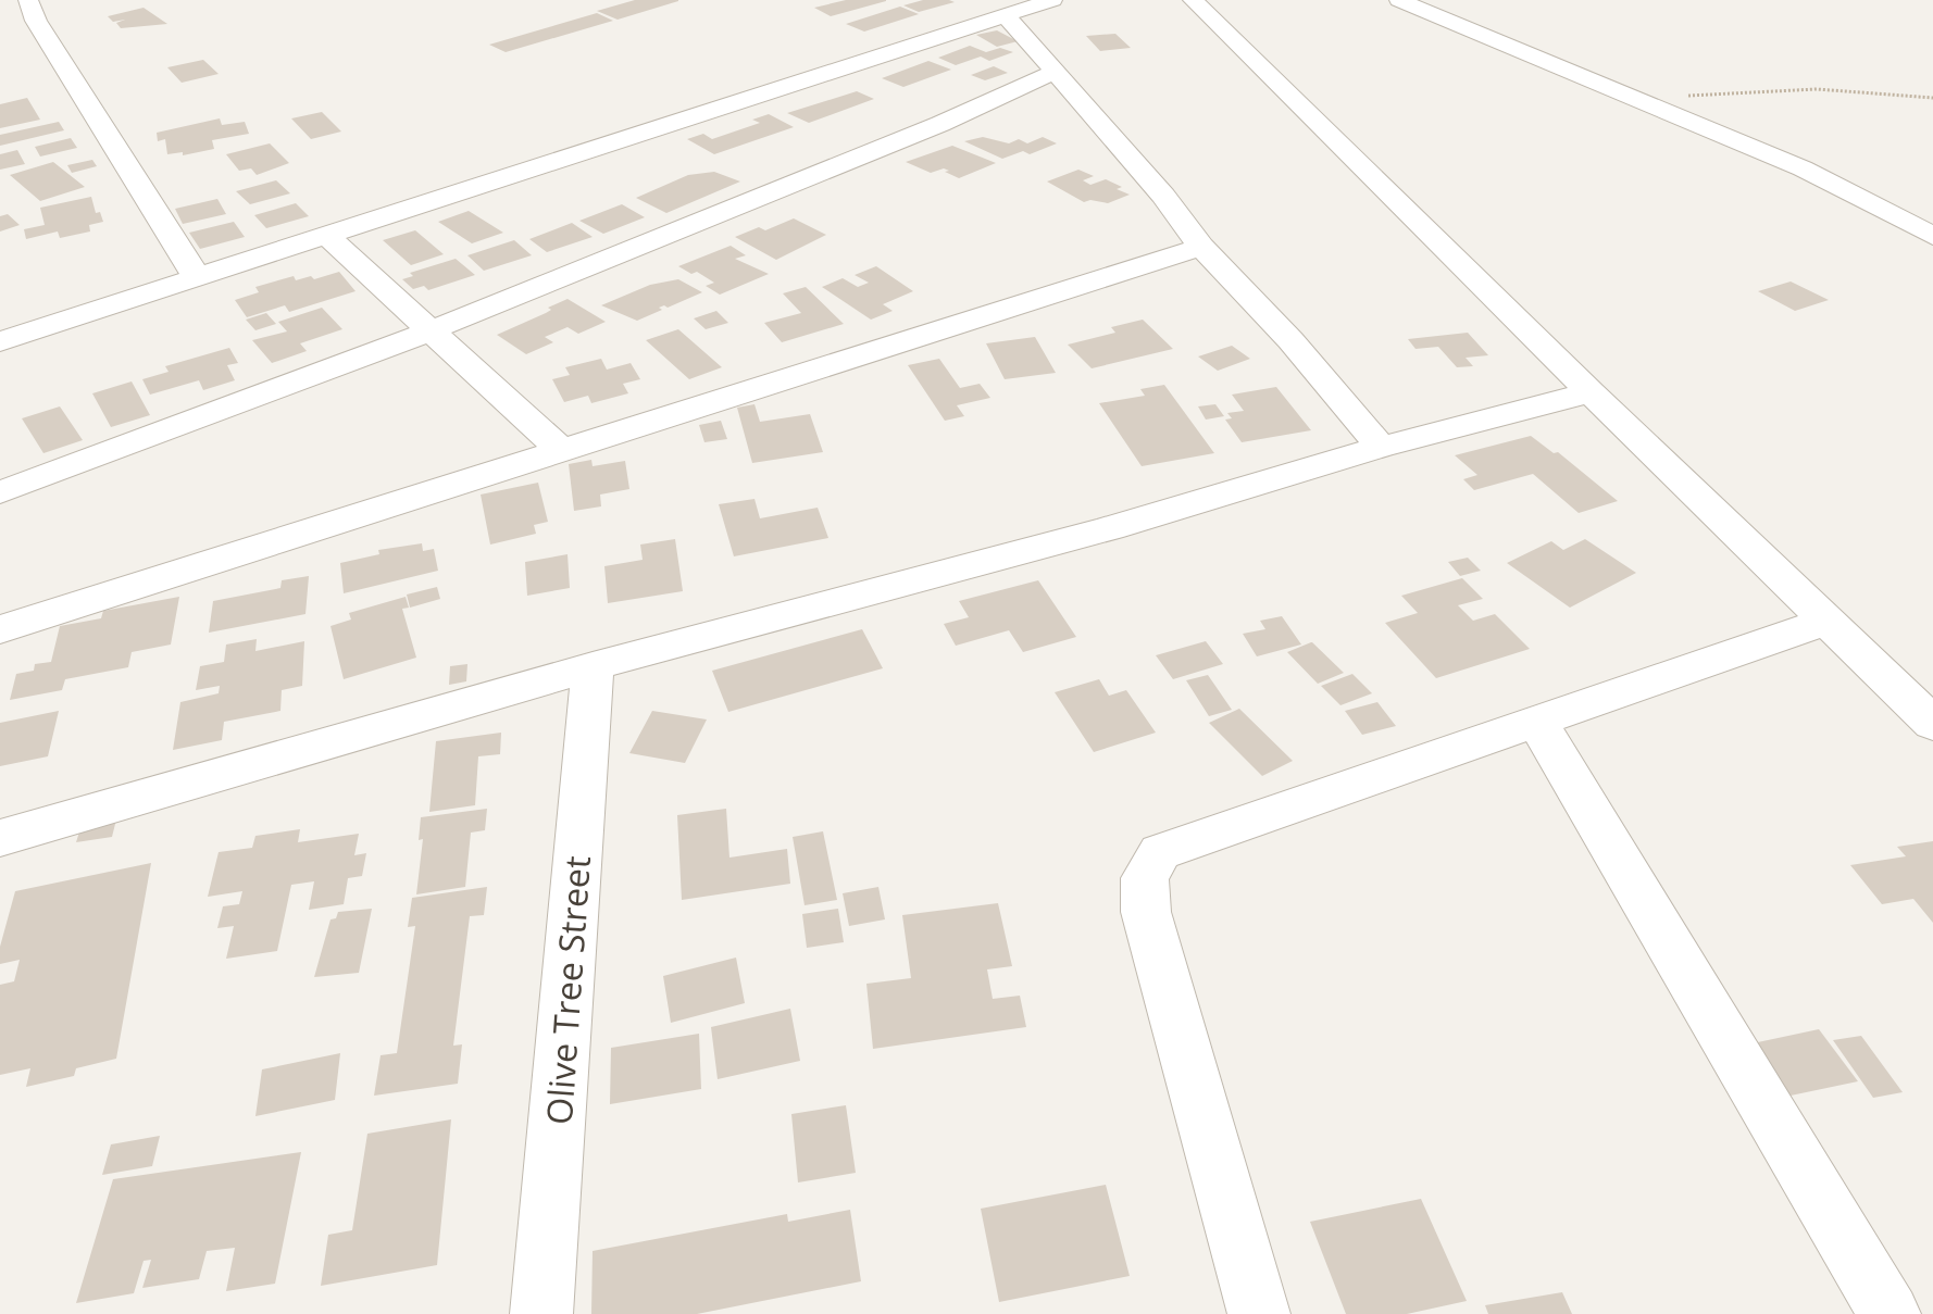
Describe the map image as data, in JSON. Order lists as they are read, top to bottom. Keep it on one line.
{"streets":{"street":["Olive Tree Street"]}}
